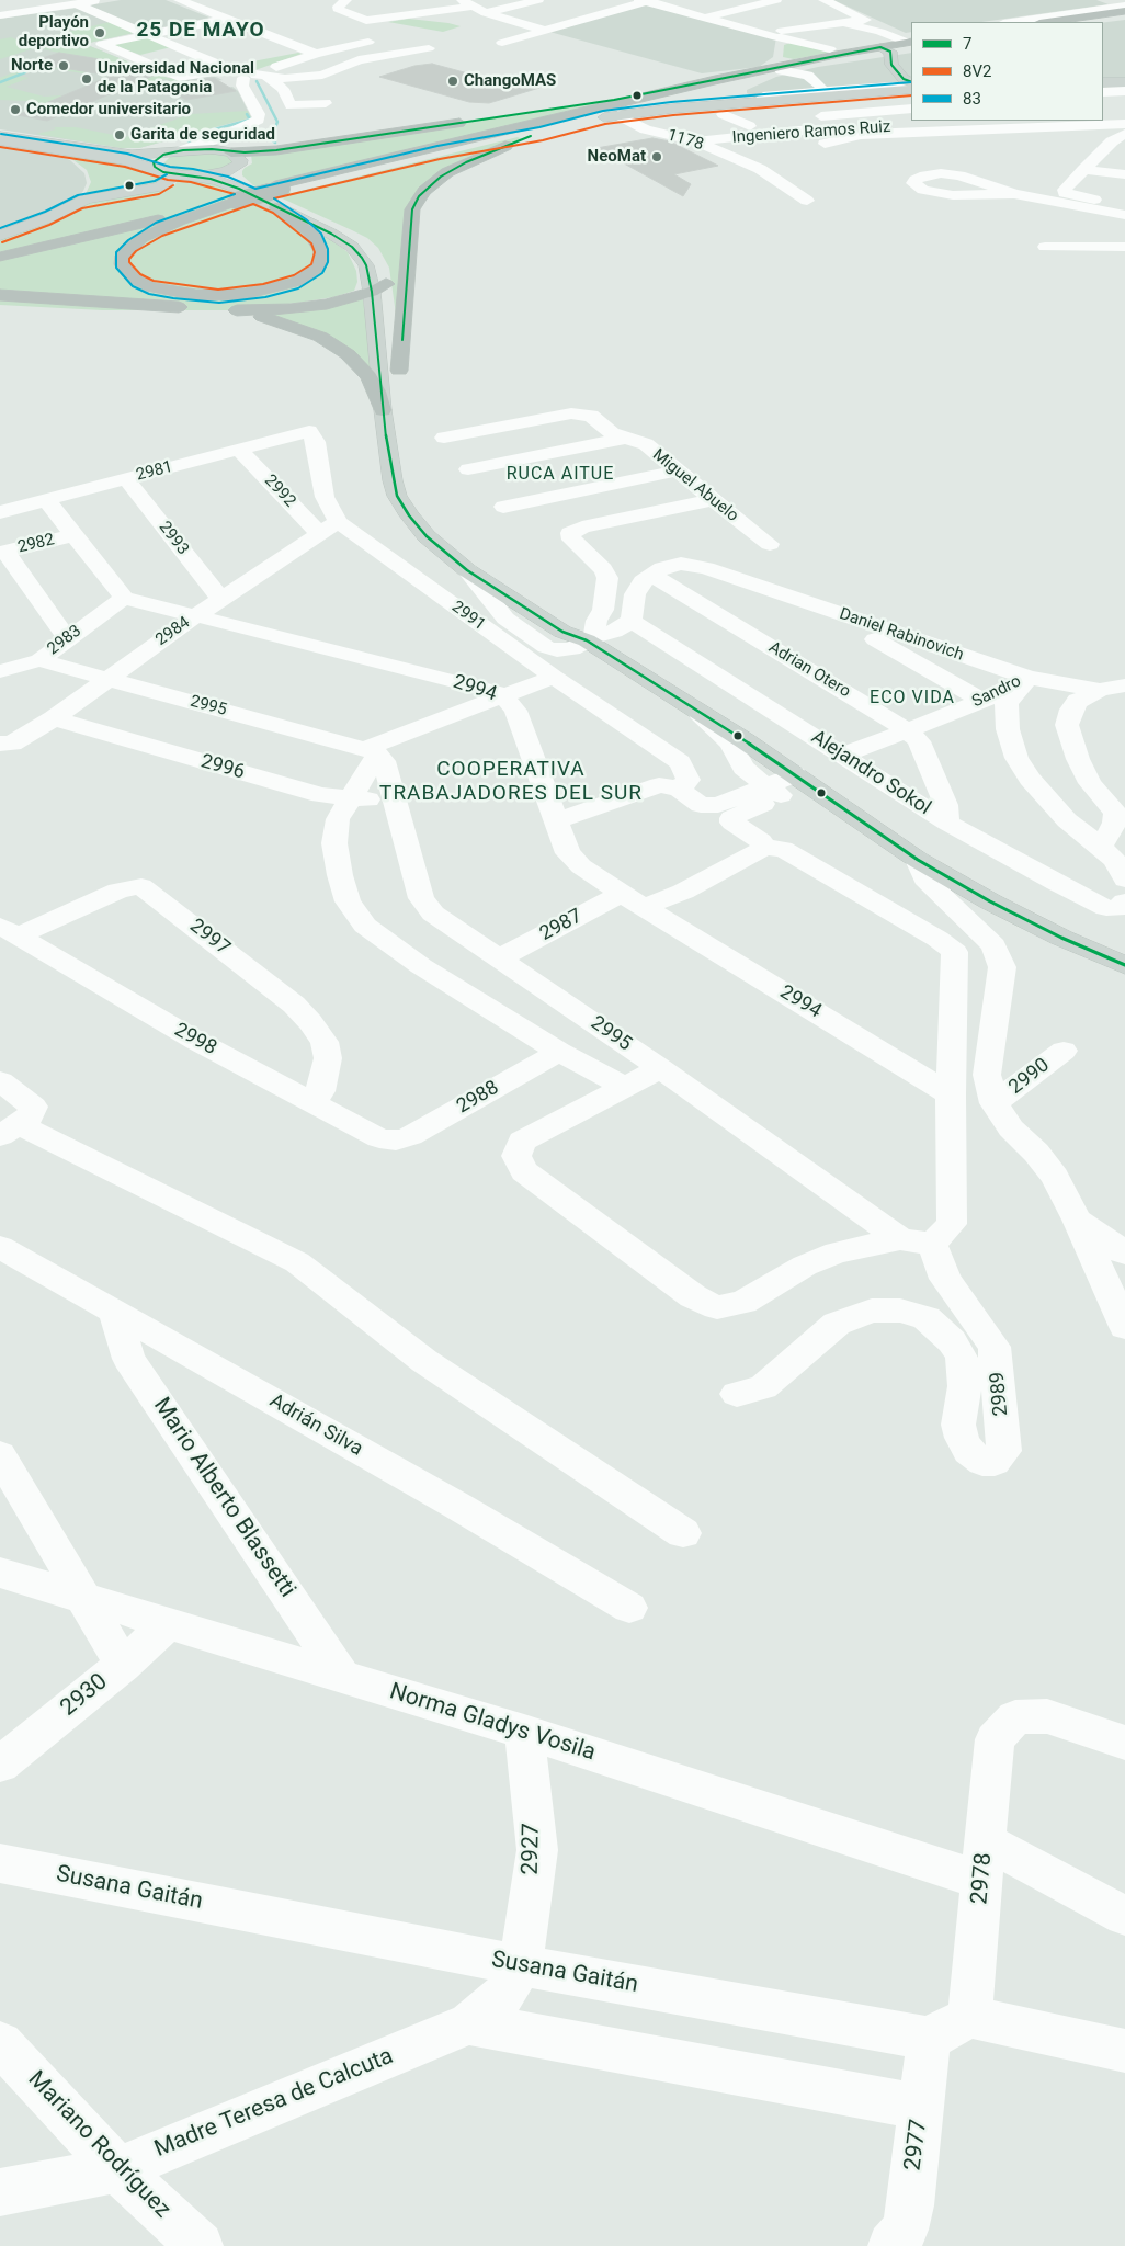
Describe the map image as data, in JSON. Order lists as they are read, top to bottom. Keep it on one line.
{"streets":{"street":["Ingeniero Ramos Ruiz","1178","2981","Miguel Abuelo","2992","2993","2982","2991","2984","Daniel Rabinovich","2983","Adrian Otero","2994","Sandro","2995","2996","Alejandro Sokol","2987","2997","2998","2990","2988","2989","Adrián Silva","Mario Alberto Blassetti","2930","Norma Gladys Vosila","2927","2978","Susana Gaitán","Madre Teresa de Calcuta","Mariano Rodríguez","2977"]},"crossings":[["Ingeniero Ramos Ruiz","1178"],["2981","2992"],["2981","2993"],["2981","2991"],["2992","2991"],["2992","2984"],["2993","2984"],["2991","2984"],["2984","2994"],["2984","2995"],["2984","2996"],["Daniel Rabinovich","Adrian Otero"],["Daniel Rabinovich","Sandro"],["2983","2994"],["2983","2995"],["Adrian Otero","Sandro"],["Adrian Otero","Alejandro Sokol"],["2994","2987"],["Sandro","Alejandro Sokol"],["2995","2996"],["2995","2987"],["2995","2988"],["2995","2989"],["2997","2998"],["2998","2988"],["Adrián Silva","Mario Alberto Blassetti"],["Mario Alberto Blassetti","Norma Gladys Vosila"],["2930","Norma Gladys Vosila"],["Norma Gladys Vosila","2927"],["Norma Gladys Vosila","2978"],["2927","Susana Gaitán"],["2927","Madre Teresa de Calcuta"],["Susana Gaitán","Madre Teresa de Calcuta"],["Susana Gaitán","2977"],["Madre Teresa de Calcuta","Mariano Rodríguez"]],"districts":["25 DE MAYO","RUCA AITUE","ECO VIDA","COOPERATIVA TRABAJADORES DEL SUR"],"places":["Playón deportivo","Norte","Universidad Nacional de la Patagonia","ChangoMAS","Comedor universitario","Garita de seguridad","NeoMat"],"lines":["transit line 7","transit line 83","transit line 8V2"],"legend":["7","8V2","83"]}
